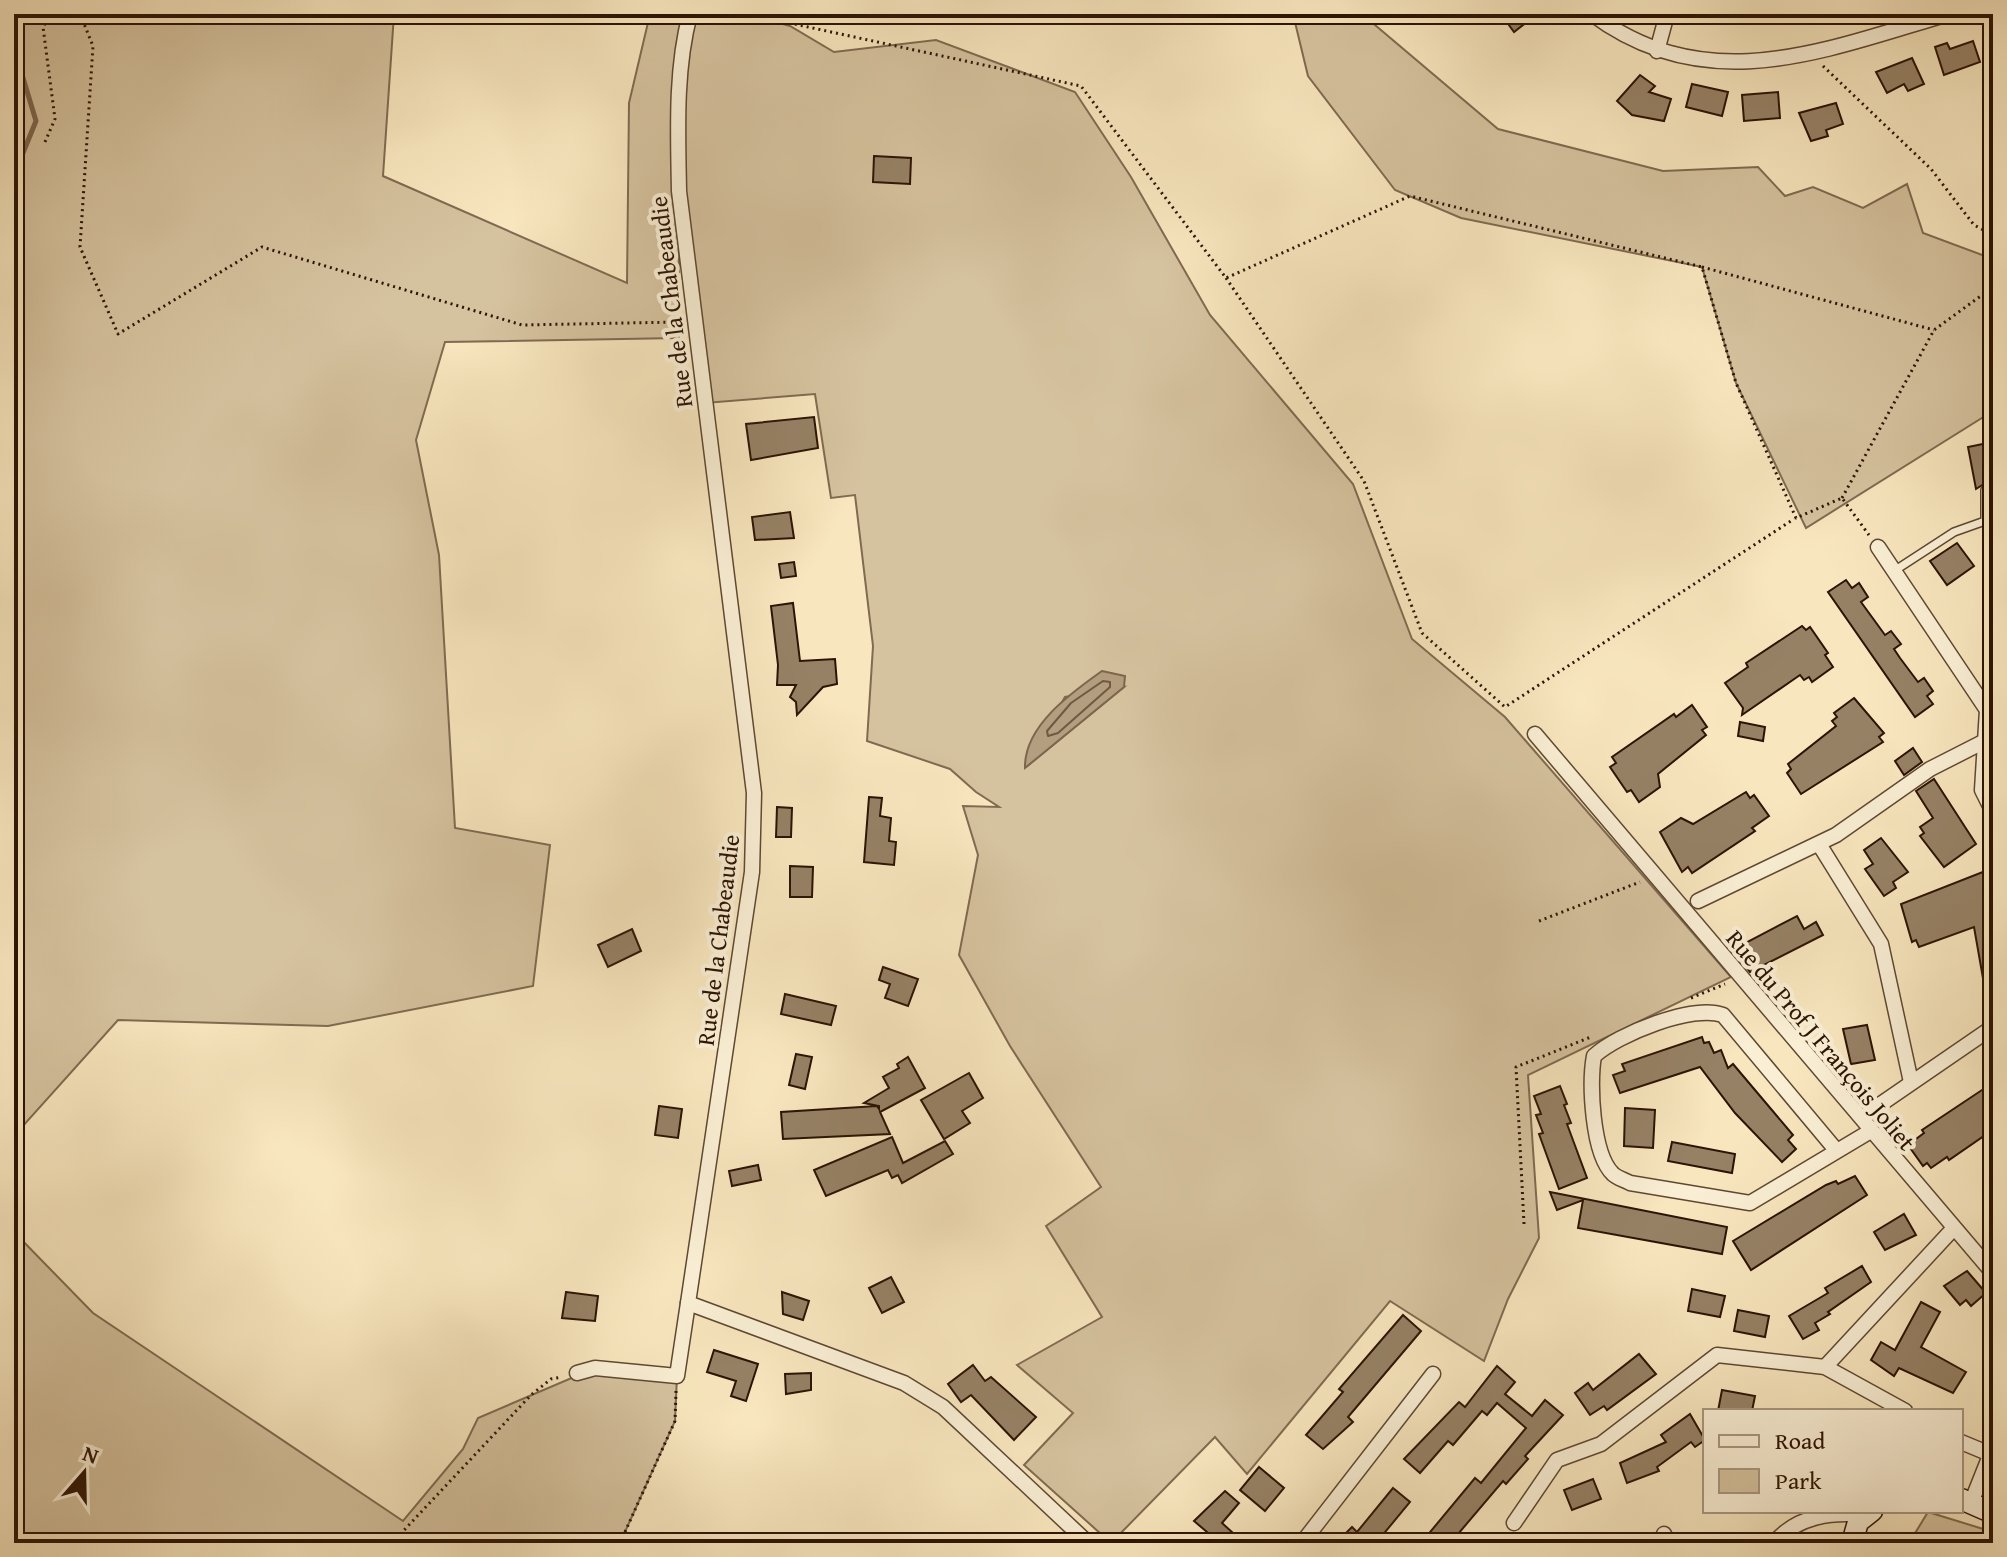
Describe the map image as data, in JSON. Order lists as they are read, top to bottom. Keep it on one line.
{"streets":{"street":["Rue de la Chabeaudie","Rue du Prof J François Joliet"]},"legend":["Road","Park"],"north":"top"}
